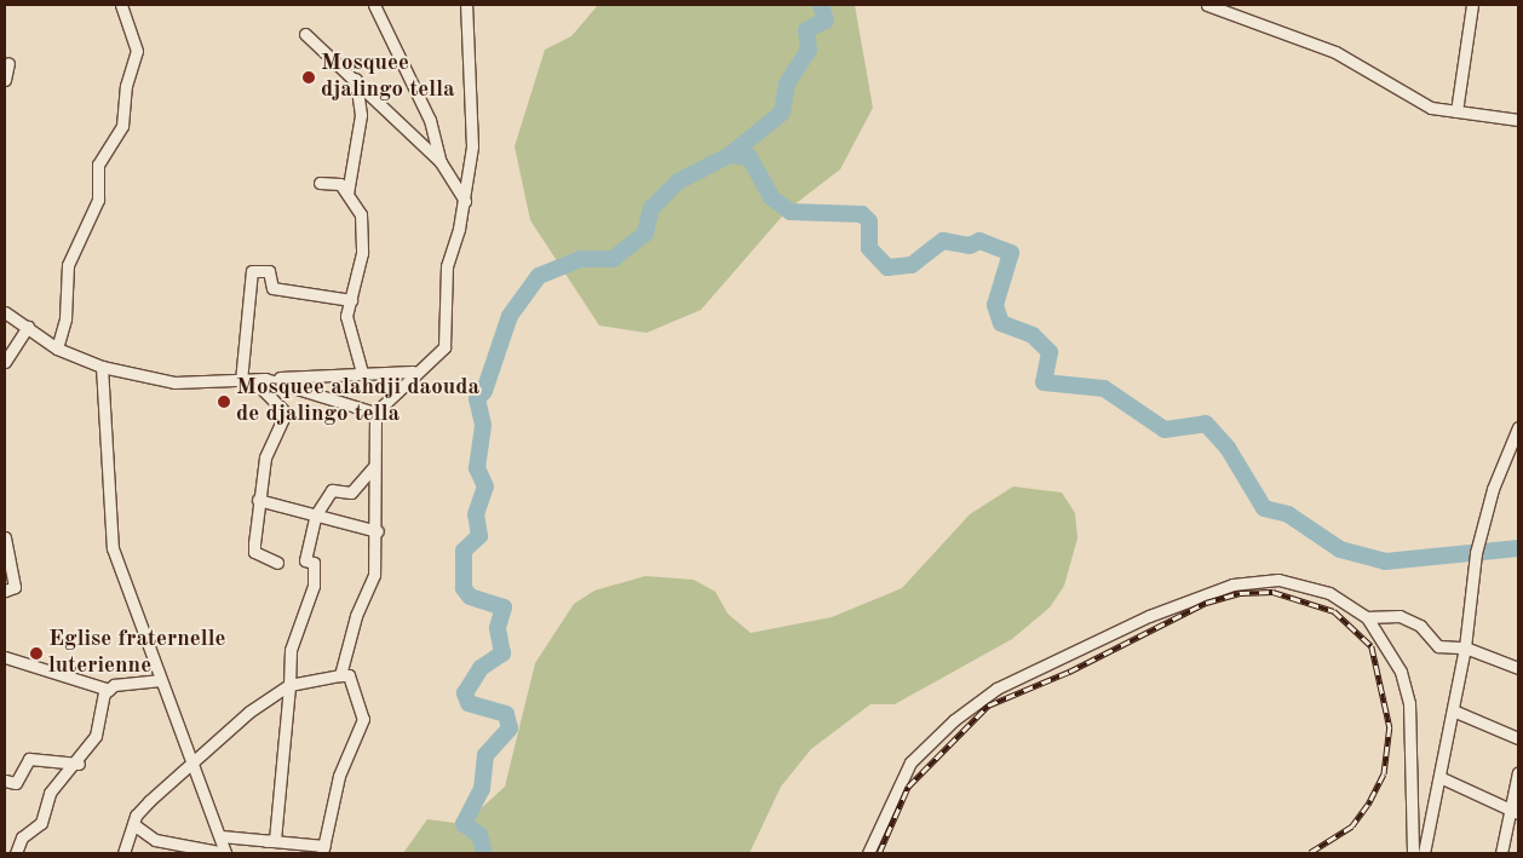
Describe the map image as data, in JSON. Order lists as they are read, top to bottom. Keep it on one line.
{"places":["Mosquee djalingo tella","Mosquee alahdji daouda de djalingo tella","Eglise fraternelle luterienne"]}
